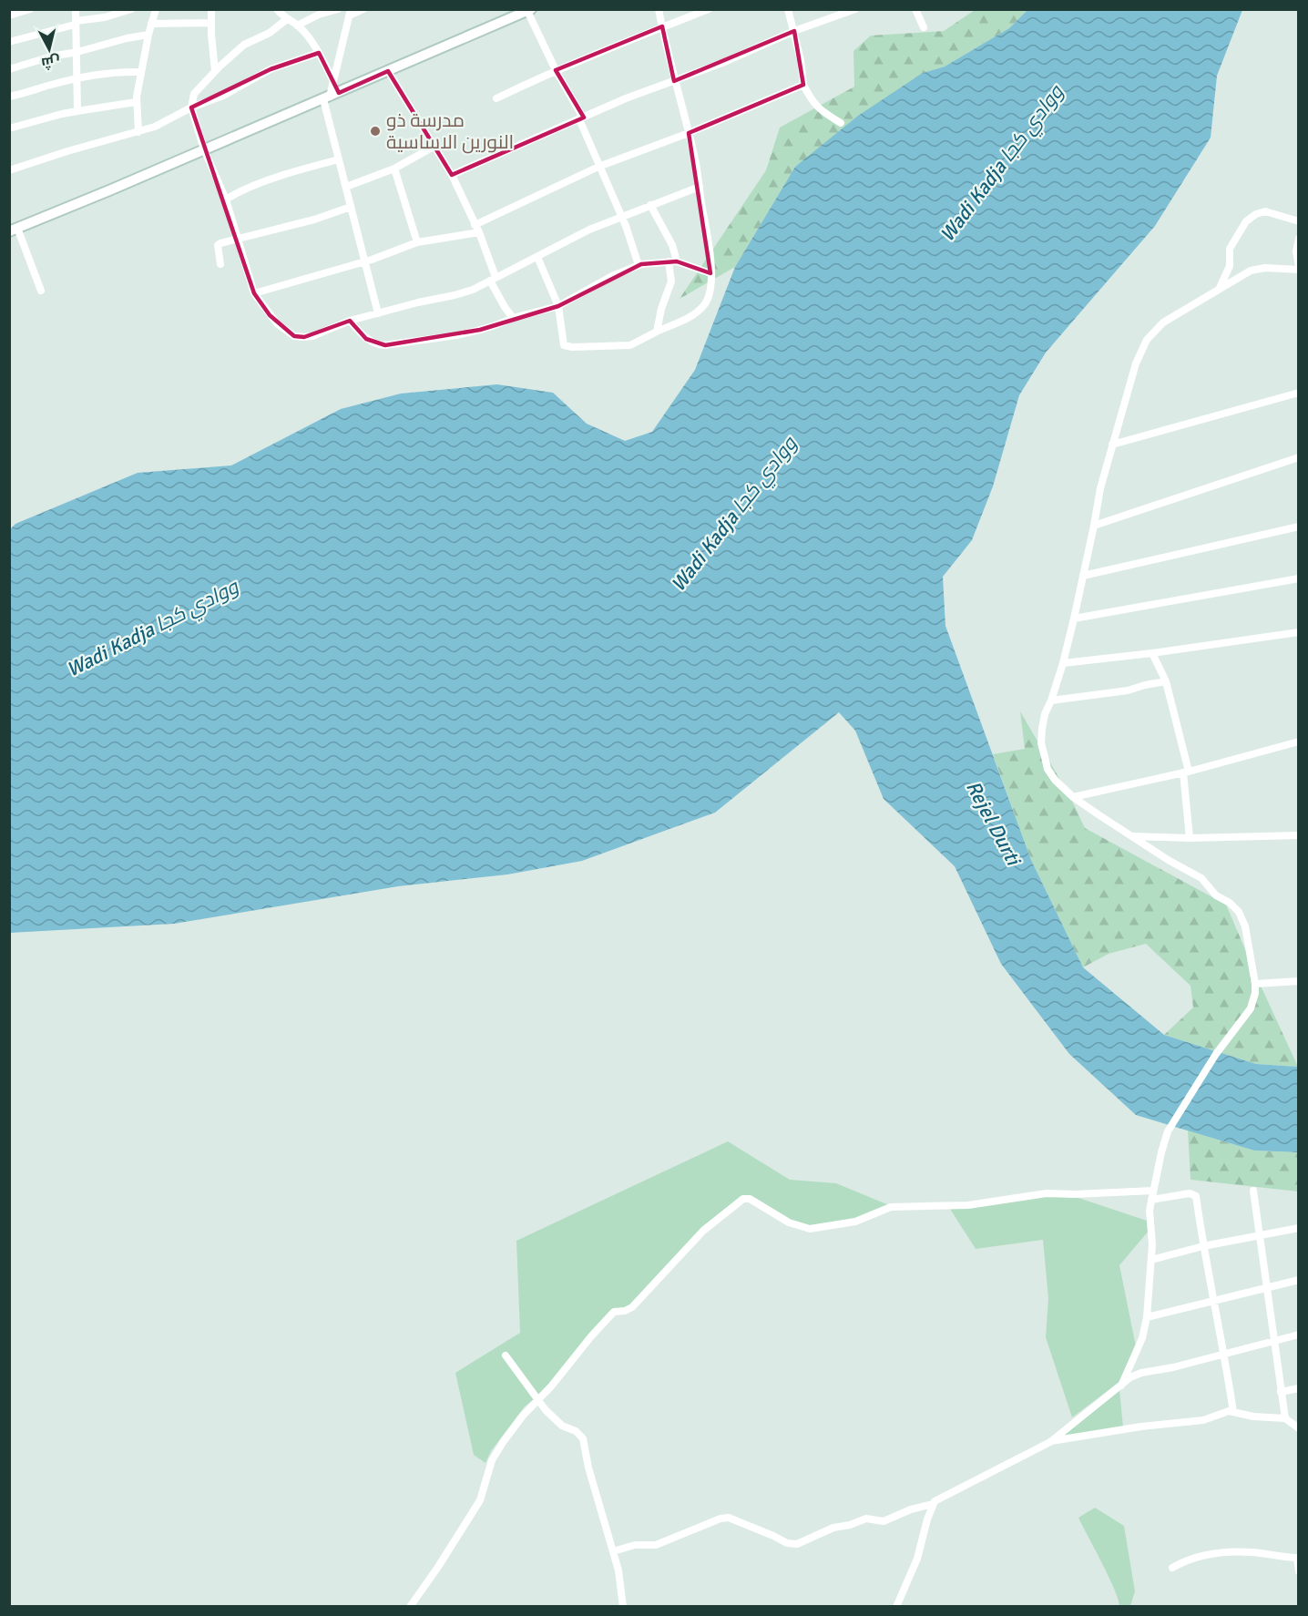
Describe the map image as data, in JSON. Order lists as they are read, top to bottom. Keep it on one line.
{"water":["Wadi Kadja ووادي كجا","Rejel Durti"],"places":["مدرسة ذو النورين الاساسية"],"north":"bottom"}
